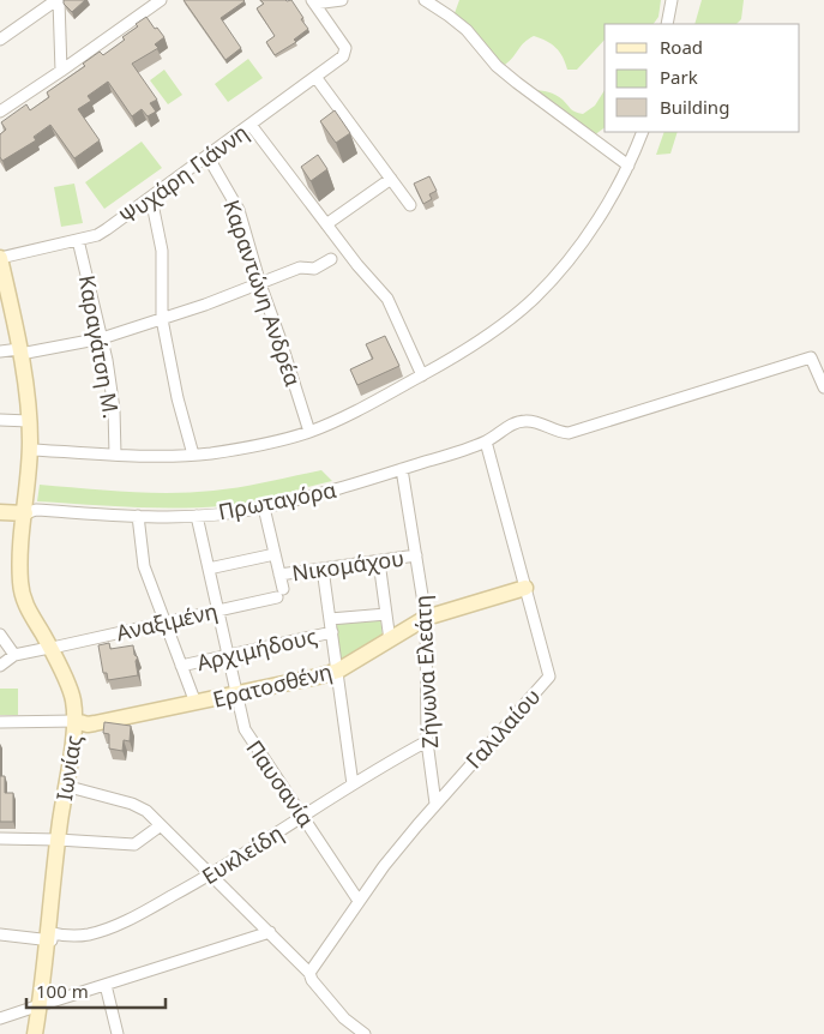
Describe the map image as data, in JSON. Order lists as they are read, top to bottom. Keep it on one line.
{"streets":{"main road":["Ερατοσθένη","Ιωνίας"],"street":["Ψυχάρη Γιάννη","Καραντώνη Ανδρέα","Καραγάτση Μ.","Πρωταγόρα","Νικομάχου","Αναξιμένη","Αρχιμήδους","Ζήνωνα Ελεάτη","Γαλιλαίου","Παυσανία","Ευκλείδη"]},"crossings":[["Ψυχάρη Γιάννη","Καραντώνη Ανδρέα"],["Ψυχάρη Γιάννη","Καραγάτση Μ."],["Ψυχάρη Γιάννη","Ιωνίας"],["Πρωταγόρα","Ζήνωνα Ελεάτη"],["Πρωταγόρα","Γαλιλαίου"],["Πρωταγόρα","Ιωνίας"],["Πρωταγόρα","Παυσανία"],["Νικομάχου","Αναξιμένη"],["Νικομάχου","Ζήνωνα Ελεάτη"],["Αναξιμένη","Ιωνίας"],["Αναξιμένη","Παυσανία"],["Αρχιμήδους","Παυσανία"],["Ζήνωνα Ελεάτη","Ερατοσθένη"],["Ζήνωνα Ελεάτη","Γαλιλαίου"],["Ζήνωνα Ελεάτη","Ευκλείδη"],["Ερατοσθένη","Γαλιλαίου"],["Ερατοσθένη","Ιωνίας"],["Ερατοσθένη","Παυσανία"],["Γαλιλαίου","Παυσανία"],["Ιωνίας","Ευκλείδη"],["Παυσανία","Ευκλείδη"]],"legend":["Road","Park","Building"],"scale_bar":"100 m"}
